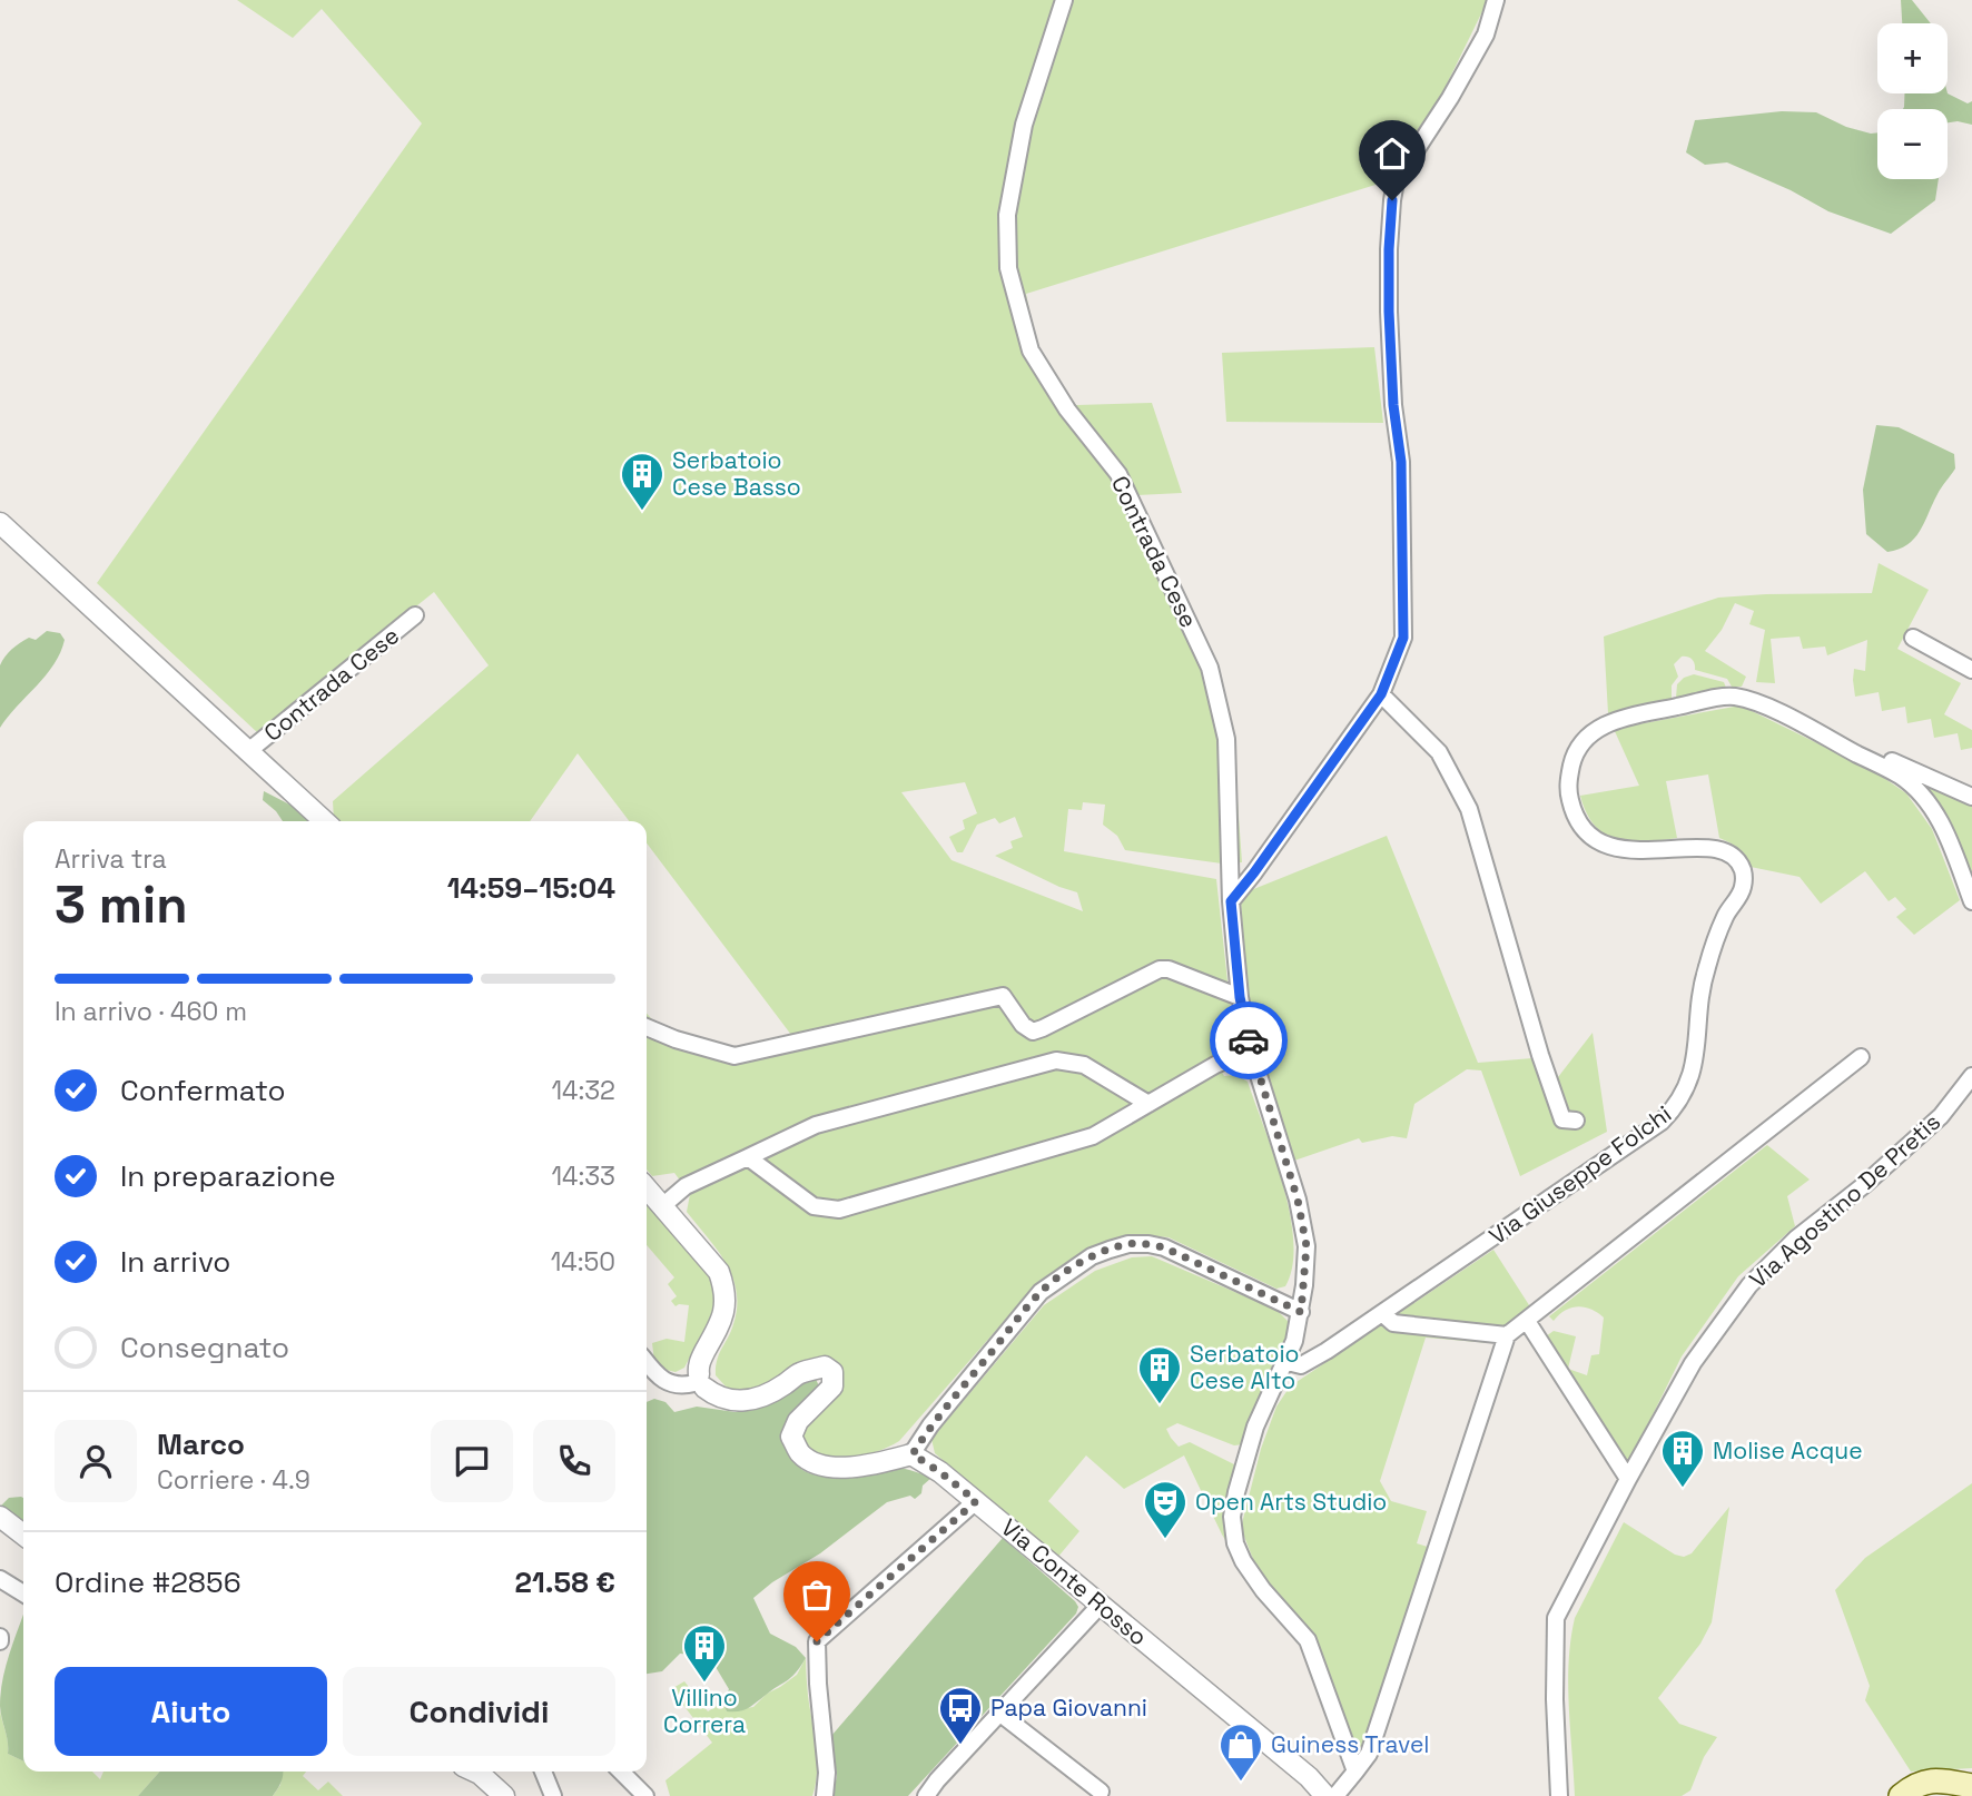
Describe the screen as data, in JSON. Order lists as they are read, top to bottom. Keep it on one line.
{"streets":{"street":["Contrada Cese","Via Giuseppe Folchi","Via Agostino De Pretis","Via Conte Rosso"]},"crossings":[["Contrada Cese","Via Giuseppe Folchi"]],"places":{"building":["Serbatoio Cese Basso","Serbatoio Cese Alto","Molise Acque","Villino Correra"],"theatre":["Open Arts Studio"],"bus stop":["Papa Giovanni"],"shop":["Guiness Travel"]},"page":{"map_buttons":["+","−"],"heading":["3 min","Arriva tra","14:59–15:04"],"panel":["Marco","Corriere · 4.9","Ordine #2856","21.58 €"],"bar":"In arrivo · 460 m","list":[["Confermato","14:32"],["In preparazione","14:33"],["In arrivo","14:50"],"Consegnato"],"buttons":["Aiuto","Condividi"]}}
